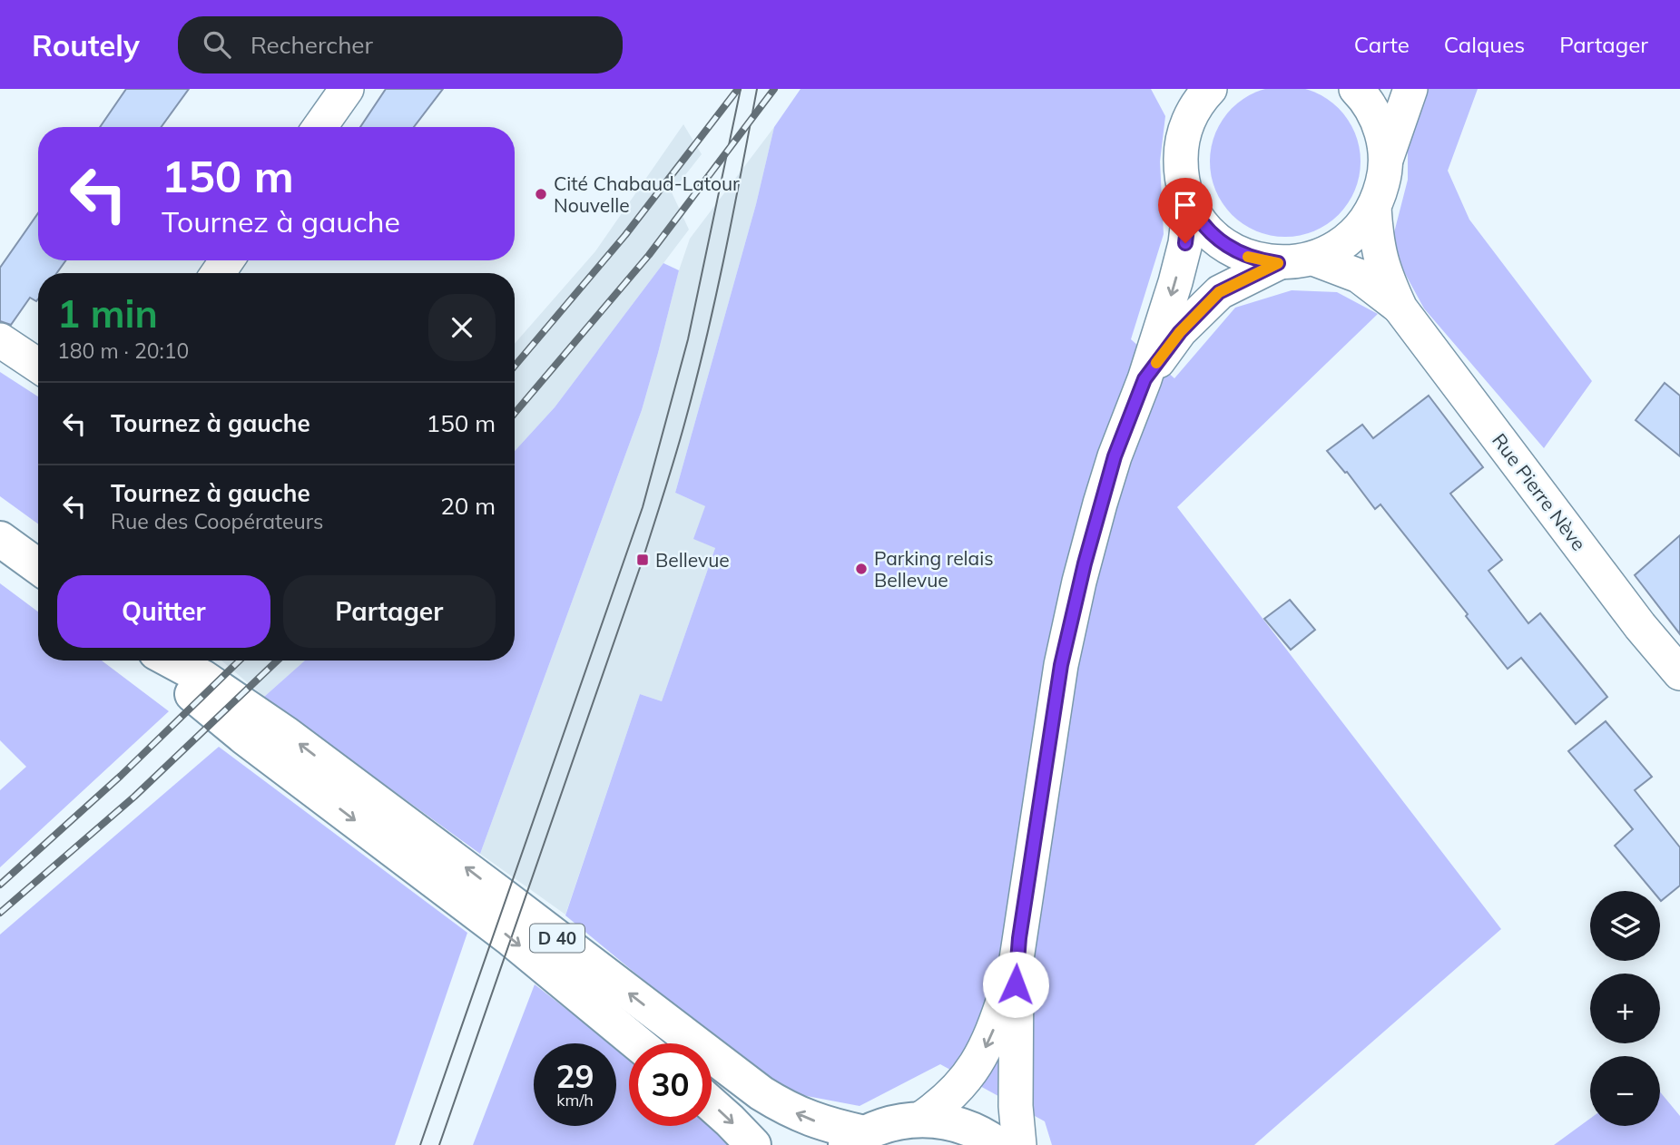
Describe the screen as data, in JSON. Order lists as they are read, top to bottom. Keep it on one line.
{"streets":{"main road":["D 40"],"street":["Rue Pierre Nève"]},"places":{"other":["Cité Chabaud-Latour Nouvelle","Parking relais Bellevue"],"transit":["Bellevue"]},"page":{"header":"Routely","search":"Rechercher","nav":["Carte","Calques","Partager"],"turn":["150 m","Tournez à gauche"],"heading":["1 min","180 m · 20:10"],"list":[{"name":"Tournez à gauche","value":"150 m"},{"name":"Tournez à gauche","note":"Rue des Coopérateurs","value":"20 m"}],"buttons":["Quitter","Partager"],"map_buttons":["+","−"],"speed":"29 km/h","limit":"30"}}
